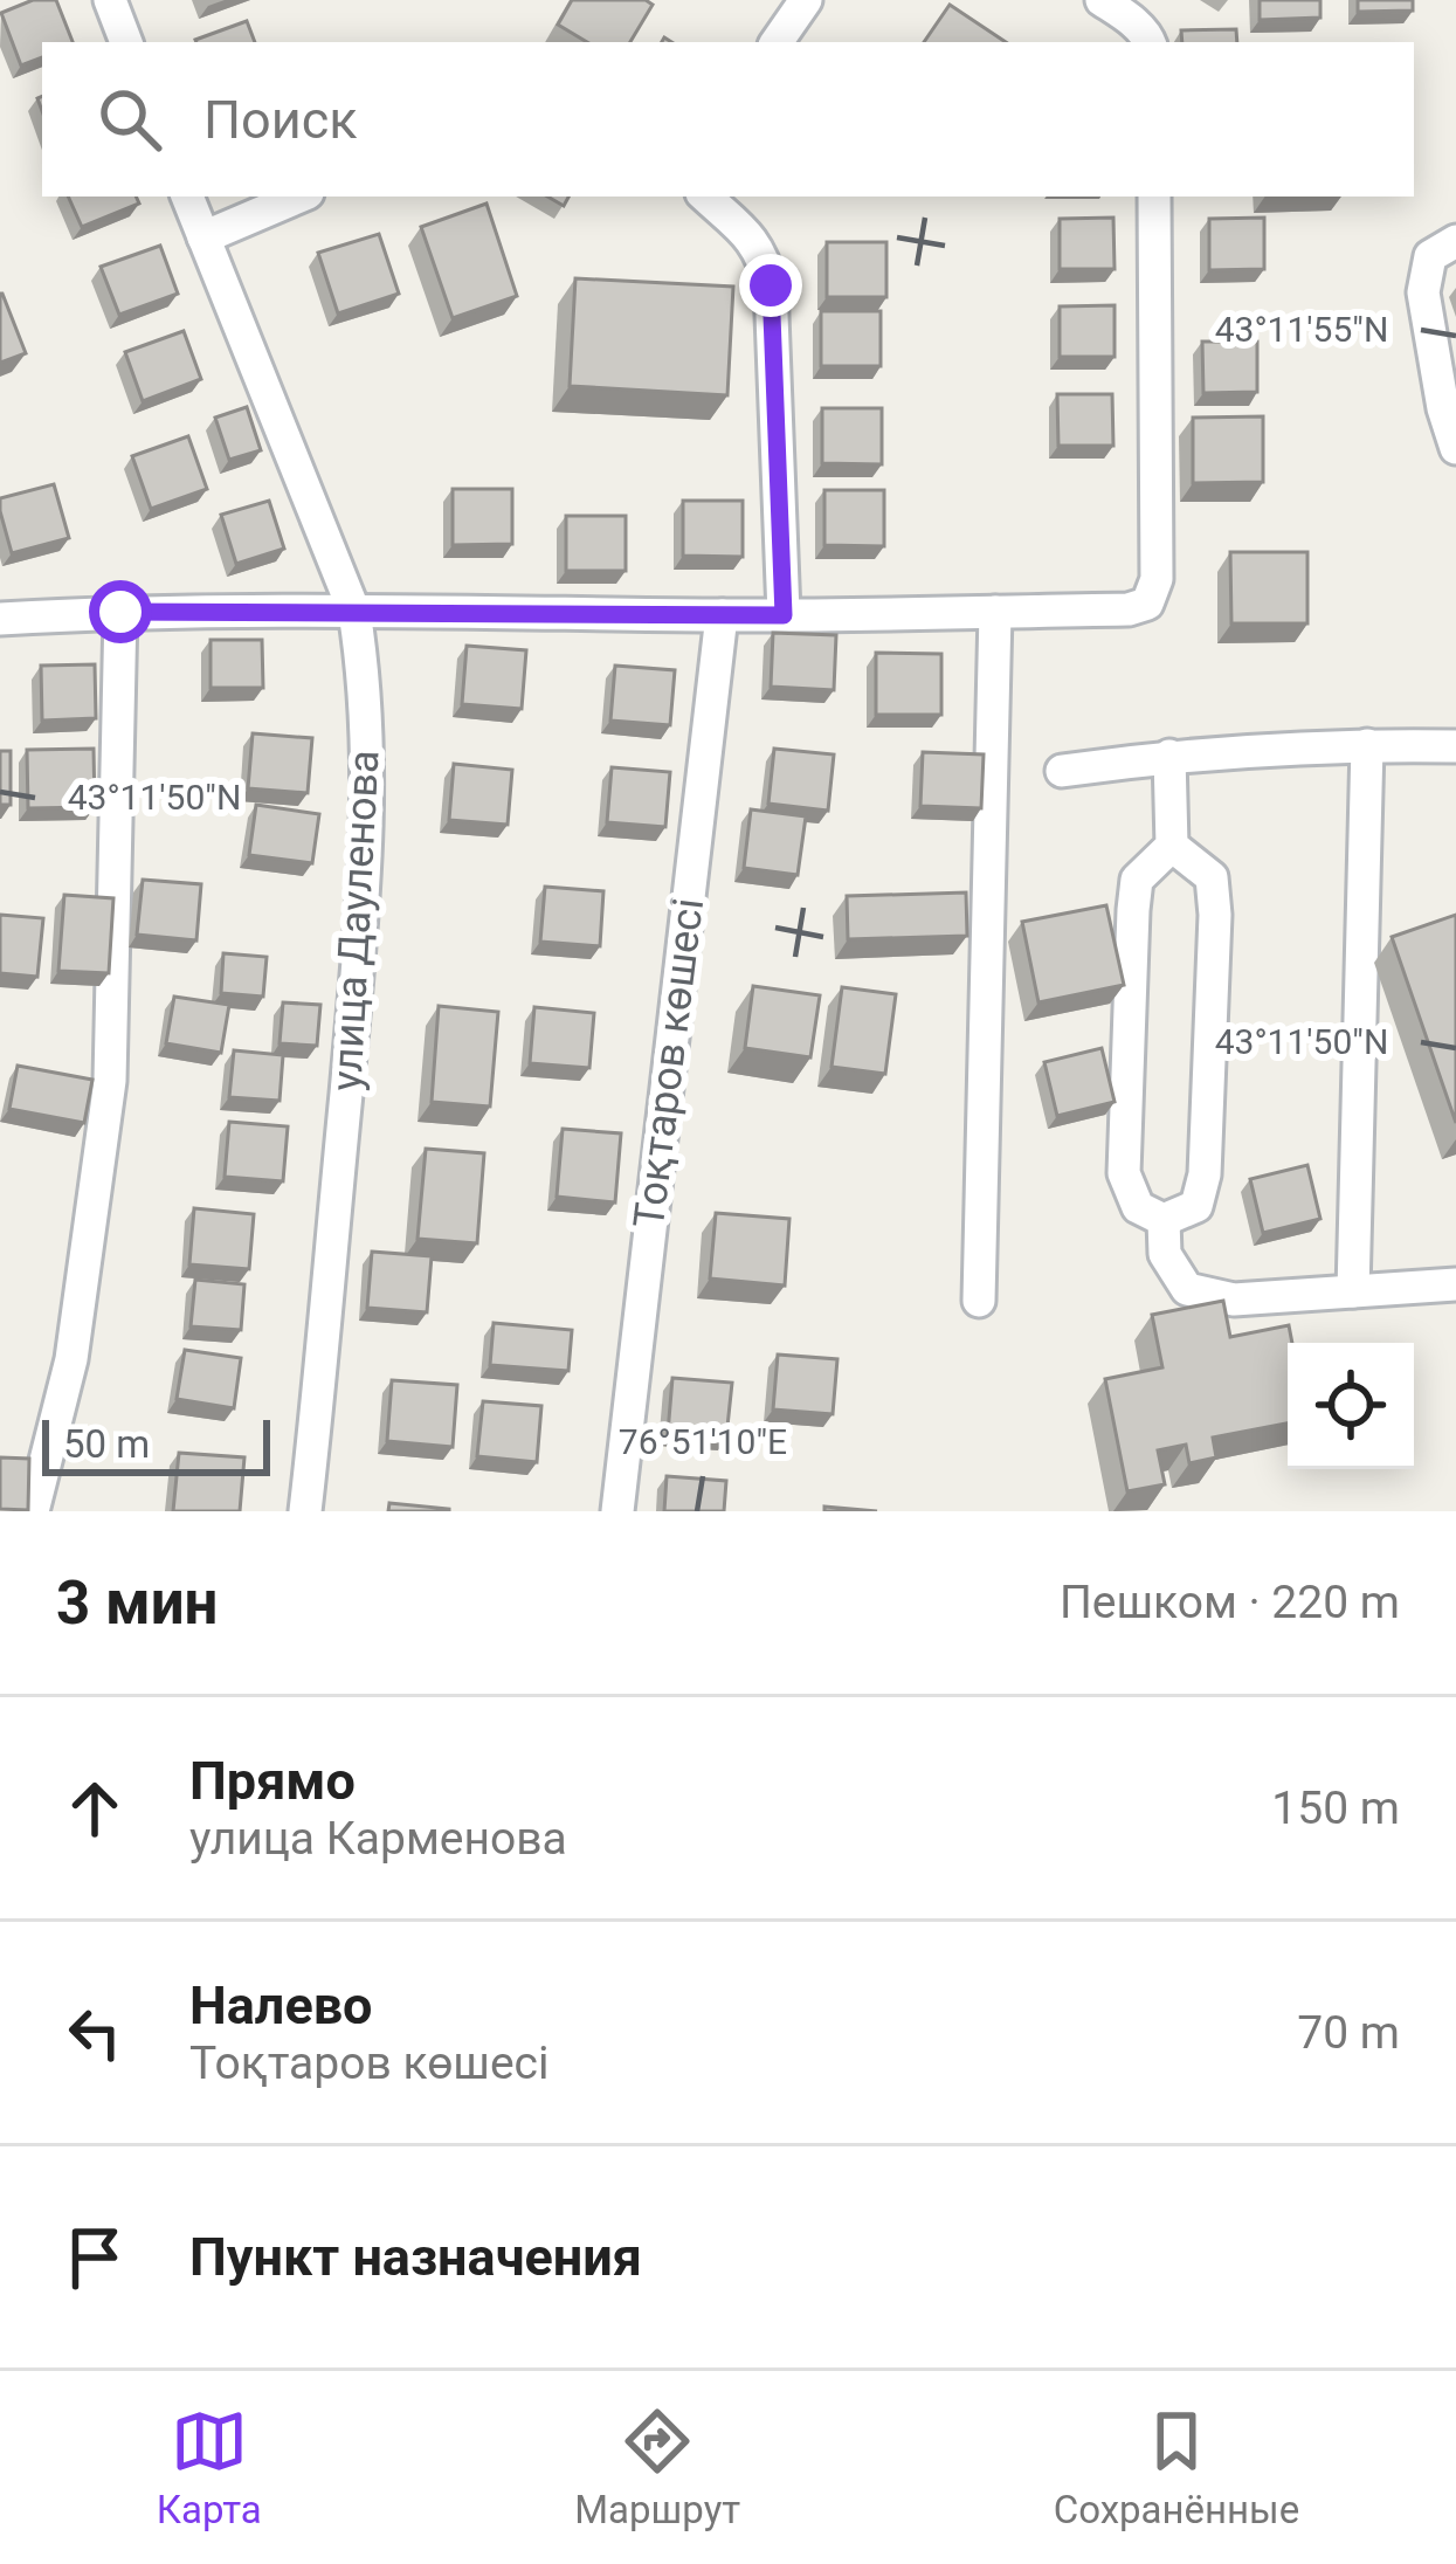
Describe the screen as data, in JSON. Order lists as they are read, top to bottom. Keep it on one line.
{"streets":{"street":["улица Дауленова","Тоқтаров көшесі"]},"scale_bar":"50 m","page":{"search":"Поиск","scale":"50 m","heading":["3 мин","Пешком · 220 m"],"list":[["Прямо","улица Карменова","150 m"],["Налево","Тоқтаров көшесі","70 m"],"Пункт назначения"],"nav":["Карта","Маршрут","Сохранённые"]},"coordinates":["43°11'55\"N","43°11'50\"N","76°51'10\"E"]}
